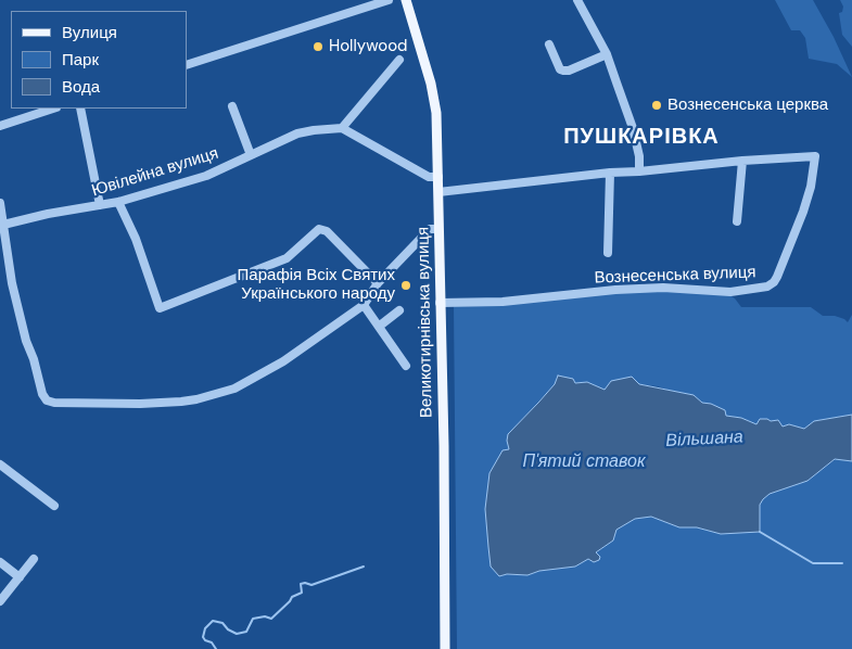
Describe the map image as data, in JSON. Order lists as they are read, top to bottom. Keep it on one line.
{"streets":{"main road":["Великотирнівська вулиця"],"street":["Ювілейна вулиця","Вознесенська вулиця"]},"crossings":[["Вознесенська вулиця","Великотирнівська вулиця"]],"districts":["ПУШКАРІВКА"],"water":["Вільшана","П'ятий ставок"],"places":["Hollywood","Вознесенська церква","Парафія Всіх Святих Українського народу"],"legend":["Вулиця","Парк","Вода"]}
